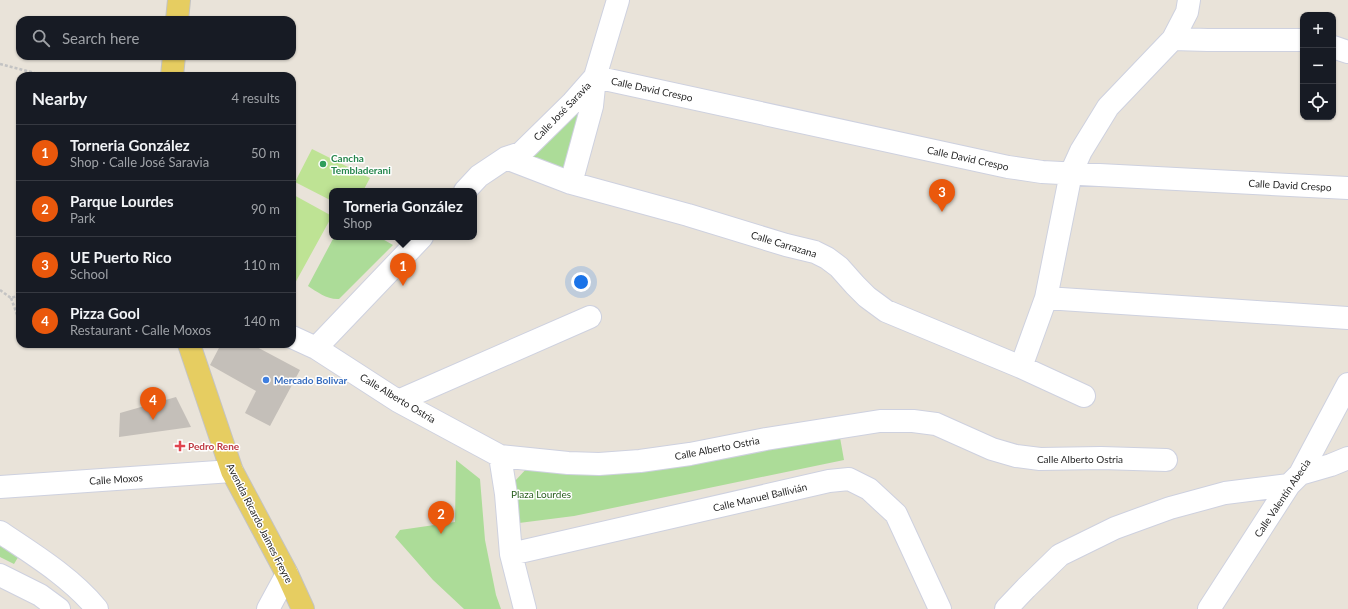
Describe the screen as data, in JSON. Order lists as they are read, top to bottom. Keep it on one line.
{"streets":{"main road":["Avenida Ricardo Jaimes Freyre"],"street":["Calle David Crespo","Calle José Saravia","Calle Carrazana","Calle Alberto Ostria","Calle Moxos","Calle Manuel Ballivián","Calle Valentín Abecia"]},"crossings":[["Calle David Crespo","Calle José Saravia"],["Calle José Saravia","Calle Carrazana"],["Calle Moxos","Avenida Ricardo Jaimes Freyre"]],"parks":["Plaza Lourdes"],"places":{"other":["Cancha Tembladerani","Mercado Bolivar"],"health":["Pedro Rene"]},"page":{"map_buttons":["+","−"],"search":"Search here","heading":["Nearby","4 results"],"list":[{"mark":"1","name":"Torneria González","note":"Shop · Calle José Saravia","value":"50 m"},{"mark":"2","name":"Parque Lourdes","note":"Park","value":"90 m"},{"mark":"3","name":"UE Puerto Rico","note":"School","value":"110 m"},{"mark":"4","name":"Pizza Gool","note":"Restaurant · Calle Moxos","value":"140 m"}],"pins":["3","1","4","2"],"popup":["Torneria González","Shop"]}}
